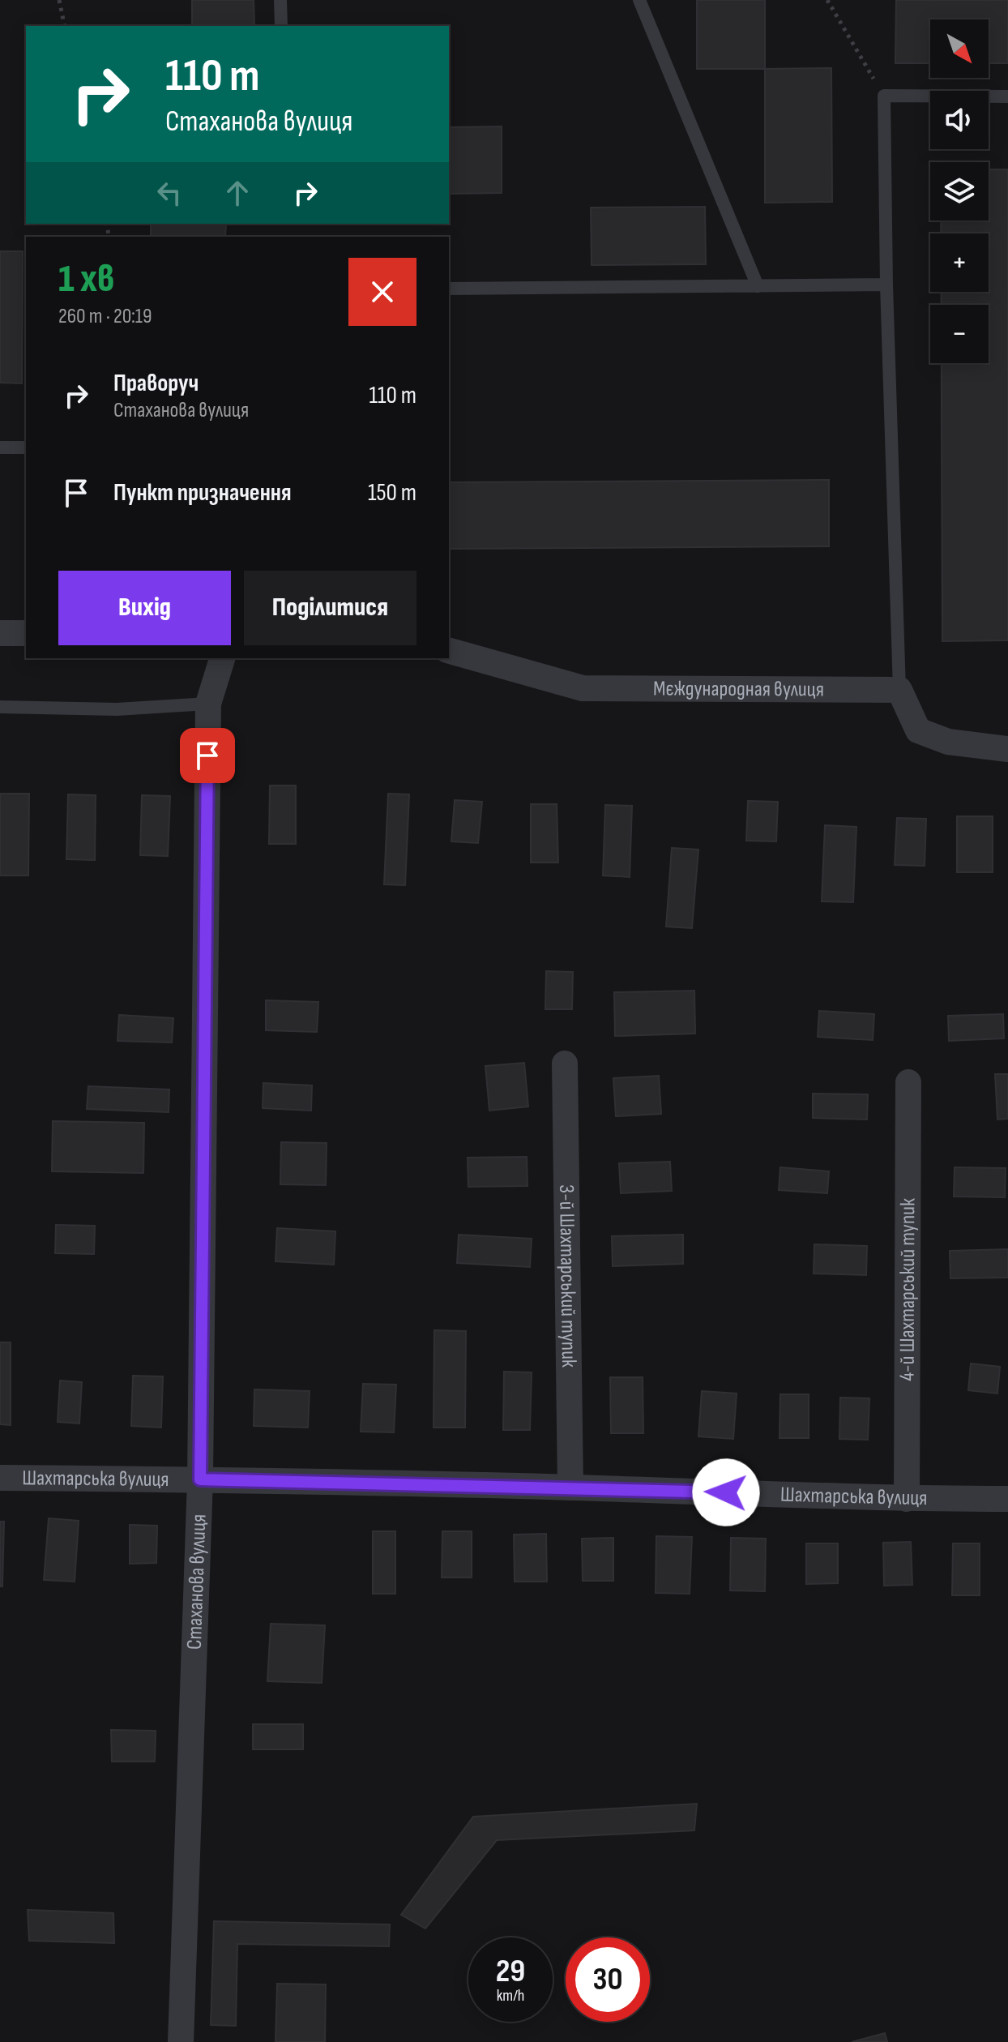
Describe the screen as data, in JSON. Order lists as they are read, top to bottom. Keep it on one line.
{"streets":{"street":["Мєждународная вулиця","3-й Шахтарський тупик","4-й Шахтарський тупик","Шахтарська вулиця","Стаханова вулиця"]},"crossings":[["3-й Шахтарський тупик","Шахтарська вулиця"],["4-й Шахтарський тупик","Шахтарська вулиця"],["Шахтарська вулиця","Стаханова вулиця"]],"north":"bottom right","page":{"map_buttons":["+","−"],"turn":["110 m","Стаханова вулиця"],"heading":["1 хв","260 m · 20:19"],"list":[{"name":"Праворуч","note":"Стаханова вулиця","value":"110 m"},{"name":"Пункт призначення","value":"150 m"}],"buttons":["Вихід","Поділитися"],"speed":"29 km/h","limit":"30"}}
